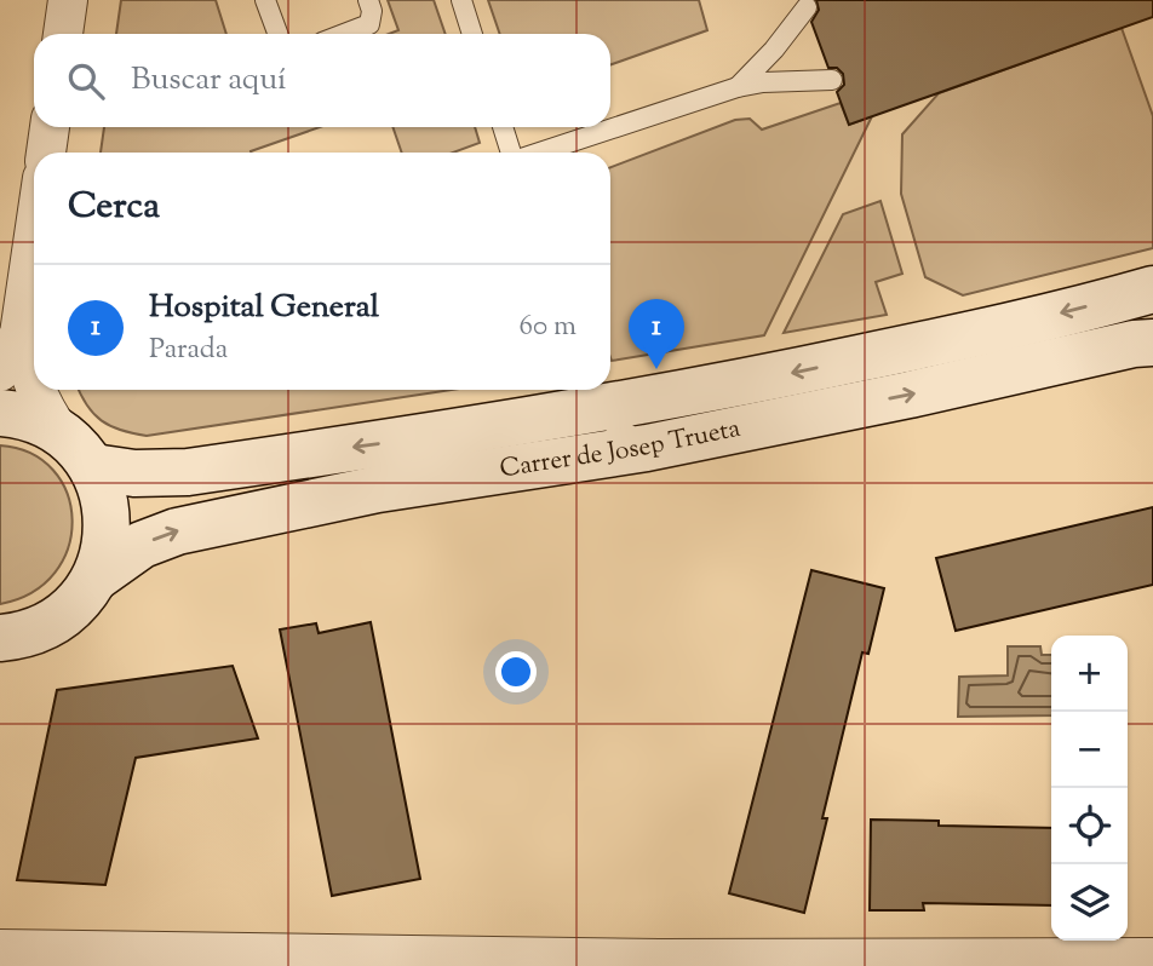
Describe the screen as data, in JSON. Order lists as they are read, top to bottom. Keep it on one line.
{"streets":{"street":["Carrer de Josep Trueta"]},"page":{"search":"Buscar aquí","heading":"Cerca","list":[{"mark":"1","name":"Hospital General","note":"Parada","value":"60 m"}],"pins":"1","map_buttons":["+","−"]}}
